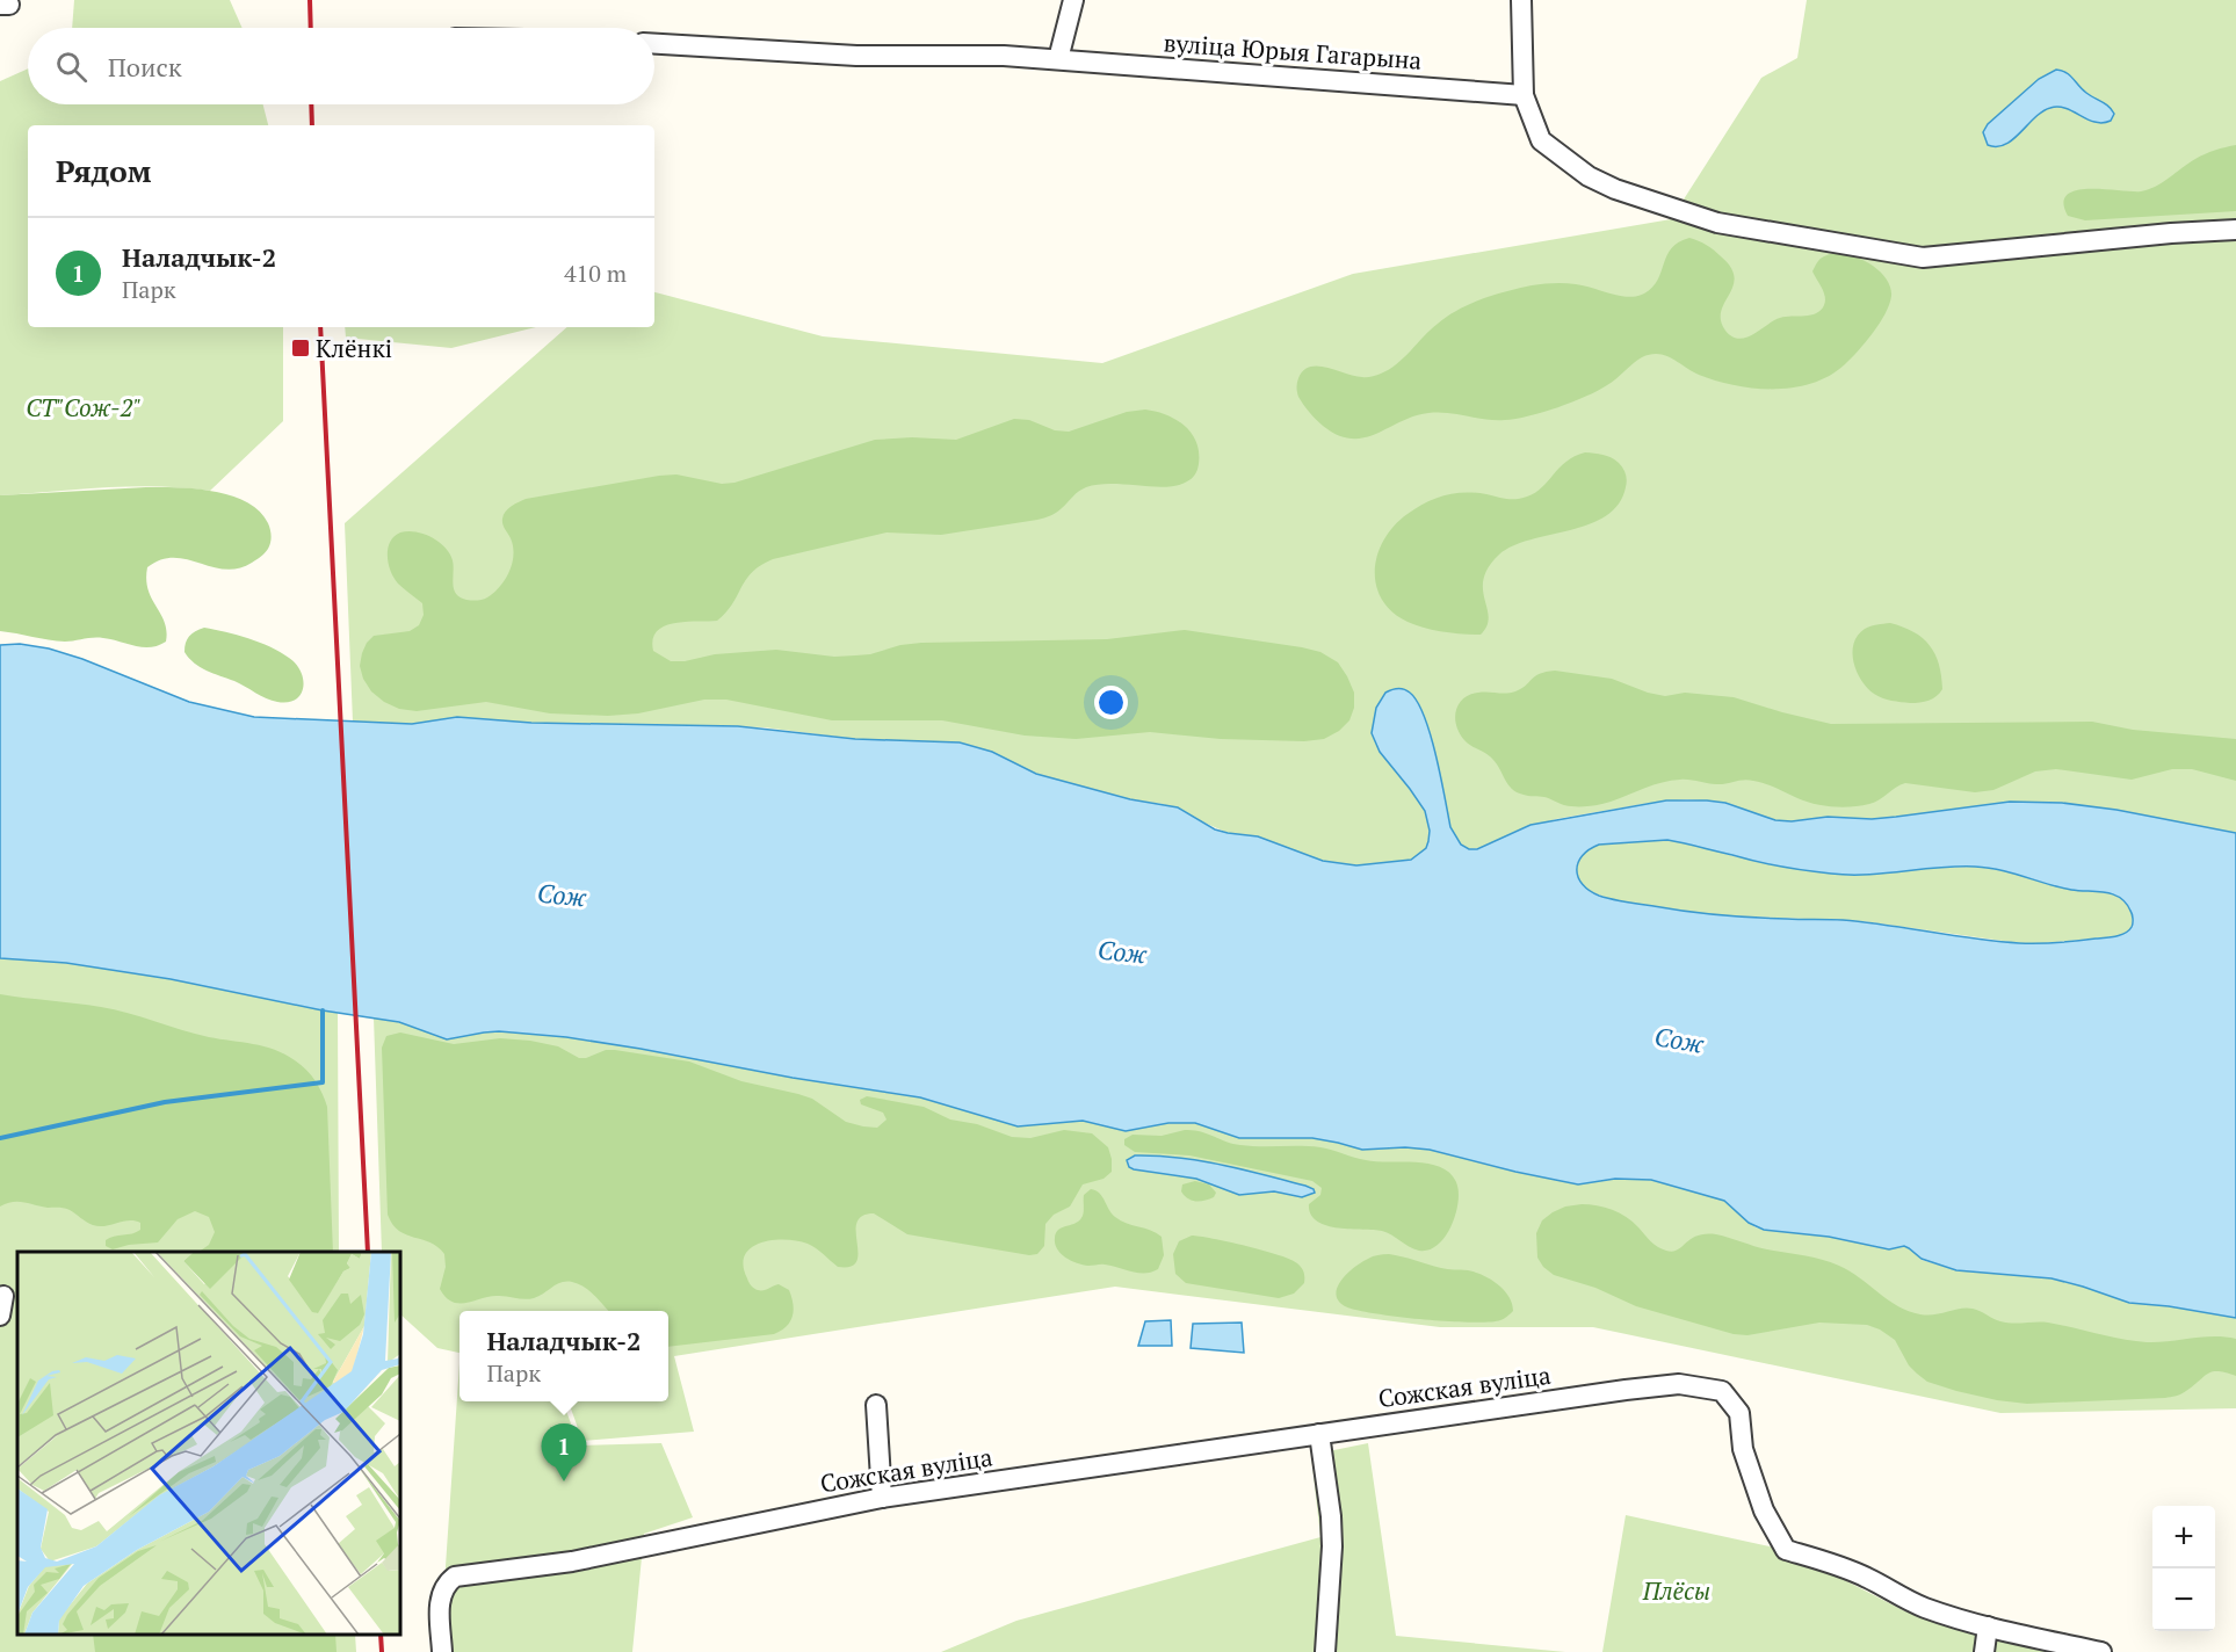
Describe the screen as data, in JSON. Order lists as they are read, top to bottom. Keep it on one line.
{"streets":{"street":["вуліца Юрыя Гагарына","Сожская вуліца"]},"water":["Сож"],"parks":["СТ\"Сож-2\"","Плёсы"],"places":{"transit":["Клёнкі"]},"page":{"search":"Поиск","heading":"Рядом","list":[{"mark":"1","name":"Наладчык-2","note":"Парк","value":"410 m"}],"popup":["Наладчык-2","Парк"],"pins":"1","map_buttons":["+","−"]}}
